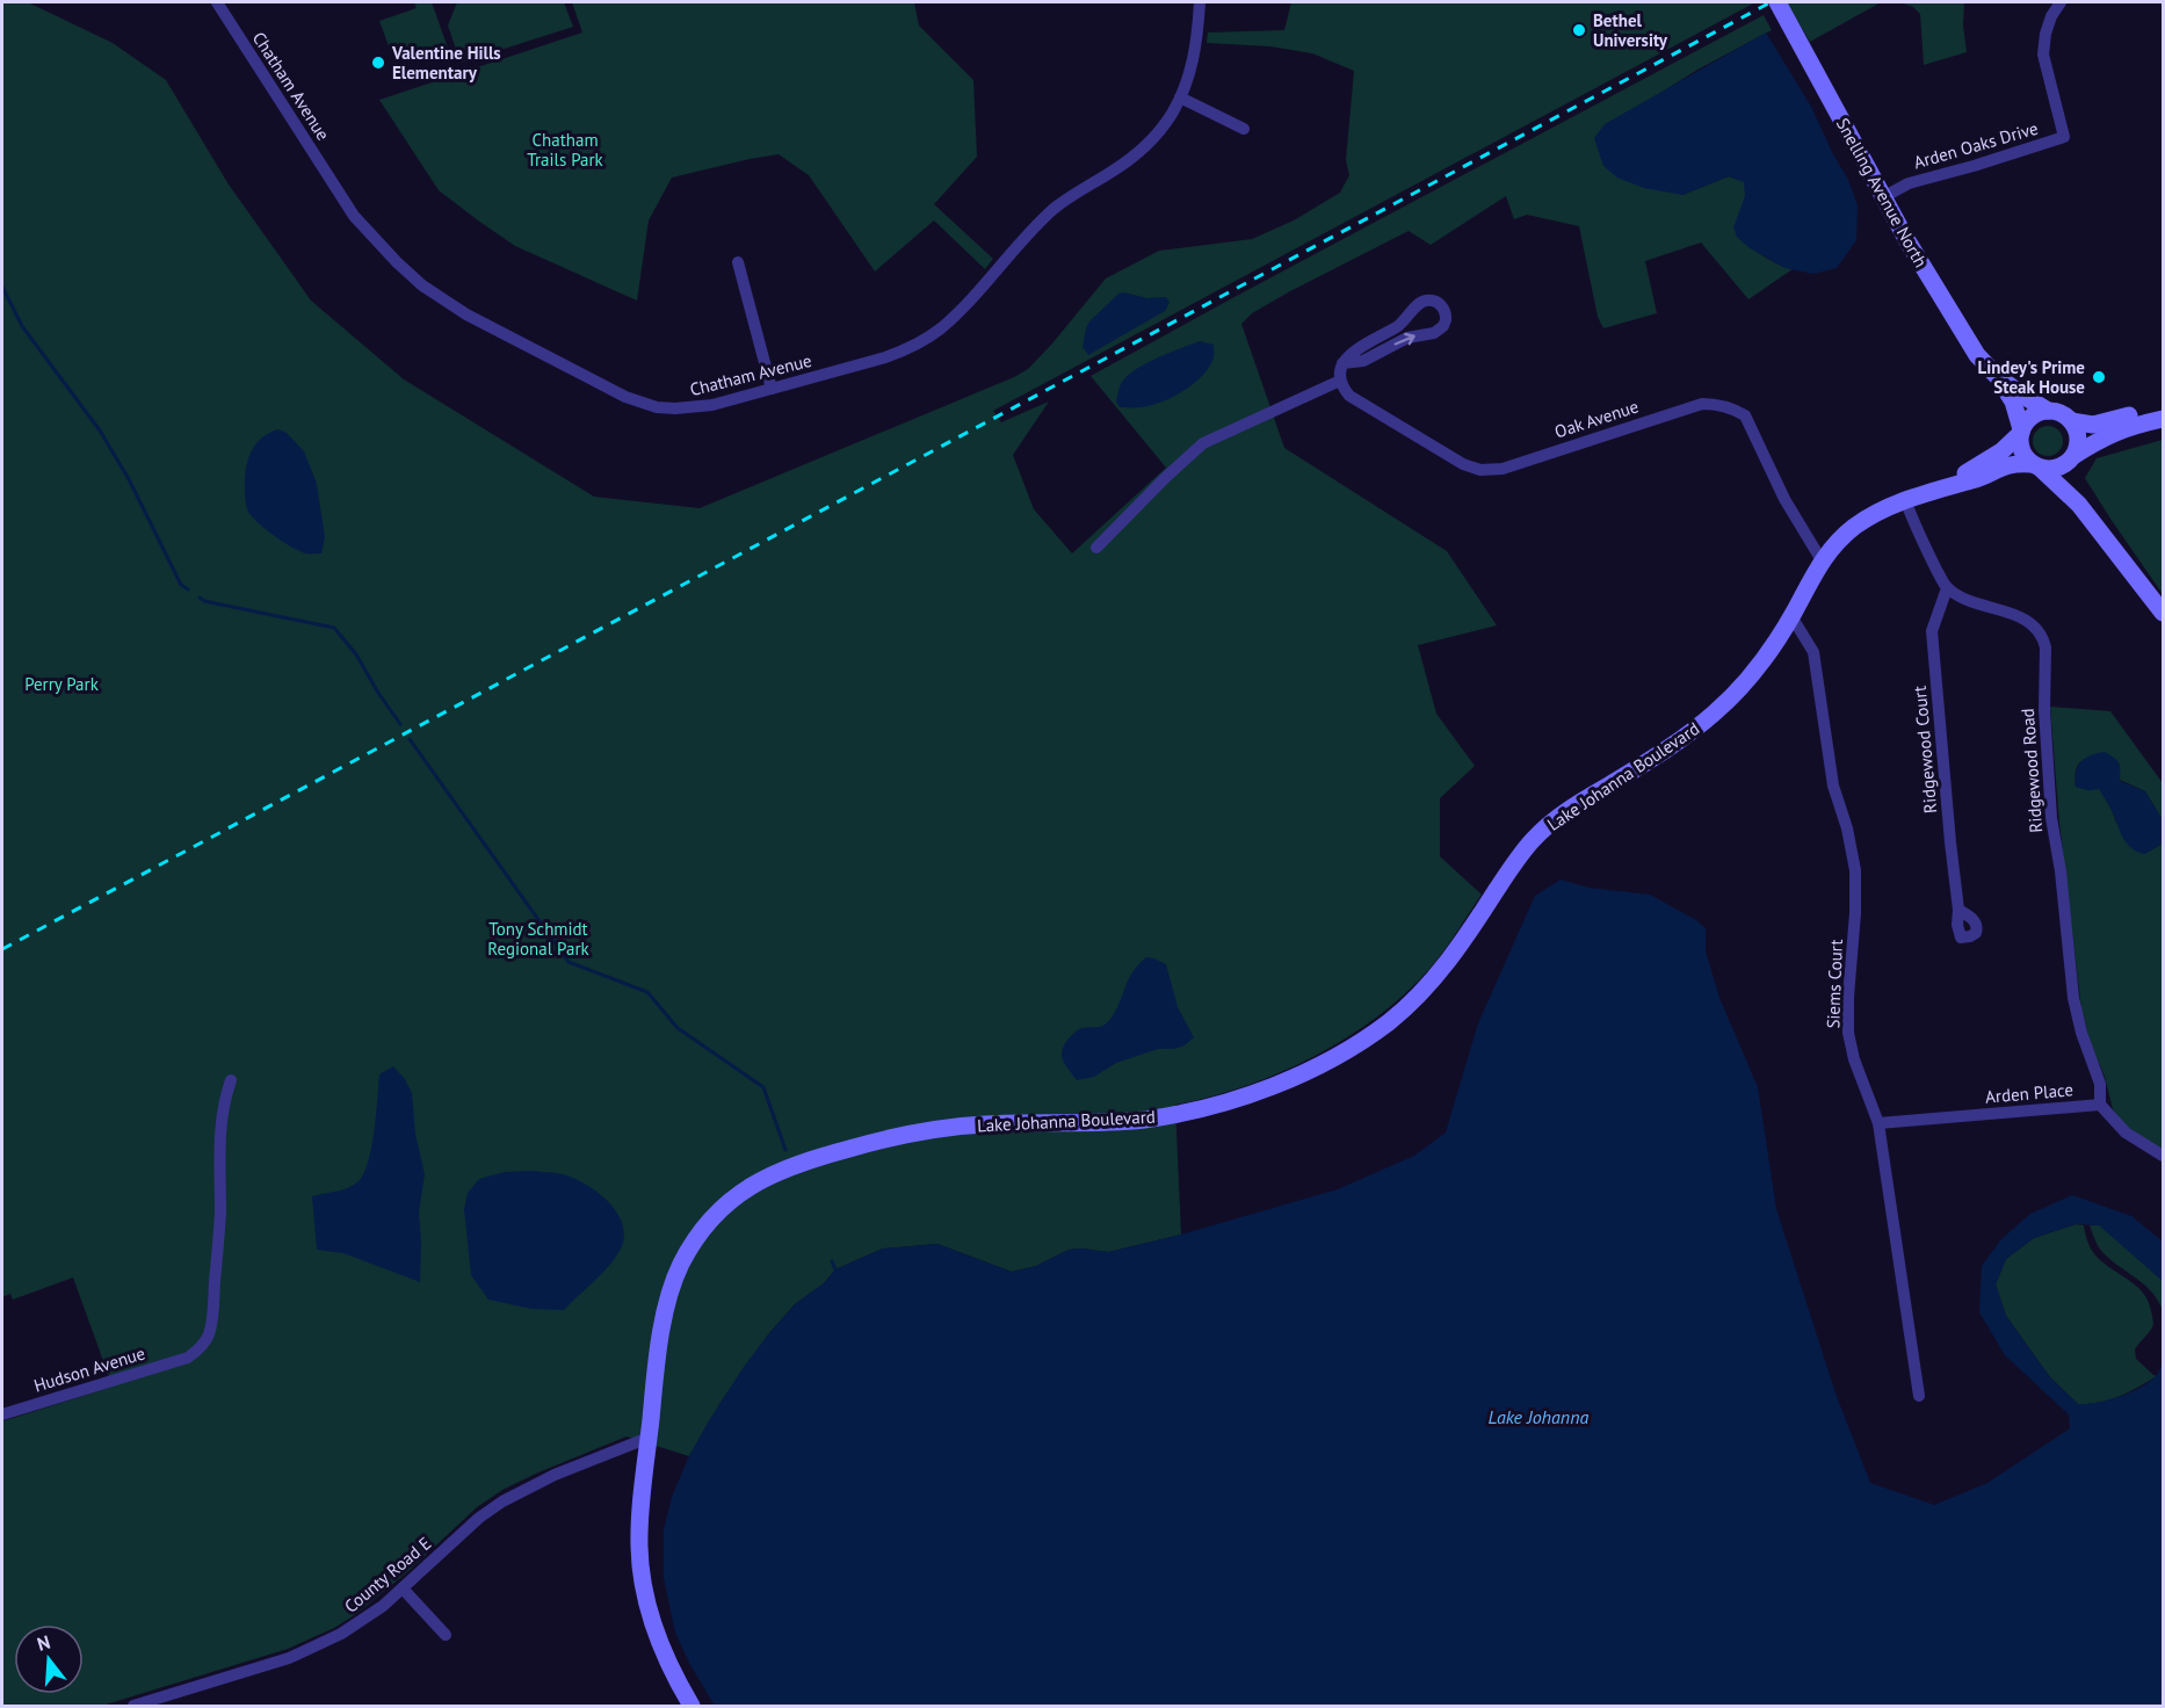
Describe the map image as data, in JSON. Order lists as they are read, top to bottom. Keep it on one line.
{"streets":{"street":["Chatham Avenue","Arden Oaks Drive","Snelling Avenue North","Oak Avenue","Ridgewood Court","Ridgewood Road","Lake Johanna Boulevard","Siems Court","Arden Place","Hudson Avenue","County Road E"]},"crossings":[["Arden Oaks Drive","Snelling Avenue North"],["Snelling Avenue North","Lake Johanna Boulevard"],["Oak Avenue","Lake Johanna Boulevard"],["Ridgewood Court","Ridgewood Road"],["Ridgewood Road","Arden Place"],["Lake Johanna Boulevard","Siems Court"],["Lake Johanna Boulevard","County Road E"],["Siems Court","Arden Place"]],"water":["Lake Johanna"],"parks":["Chatham Trails Park","Perry Park","Tony Schmidt Regional Park"],"places":["Bethel University","Valentine Hills Elementary","Lindey's Prime Steak House"],"north":"top"}
